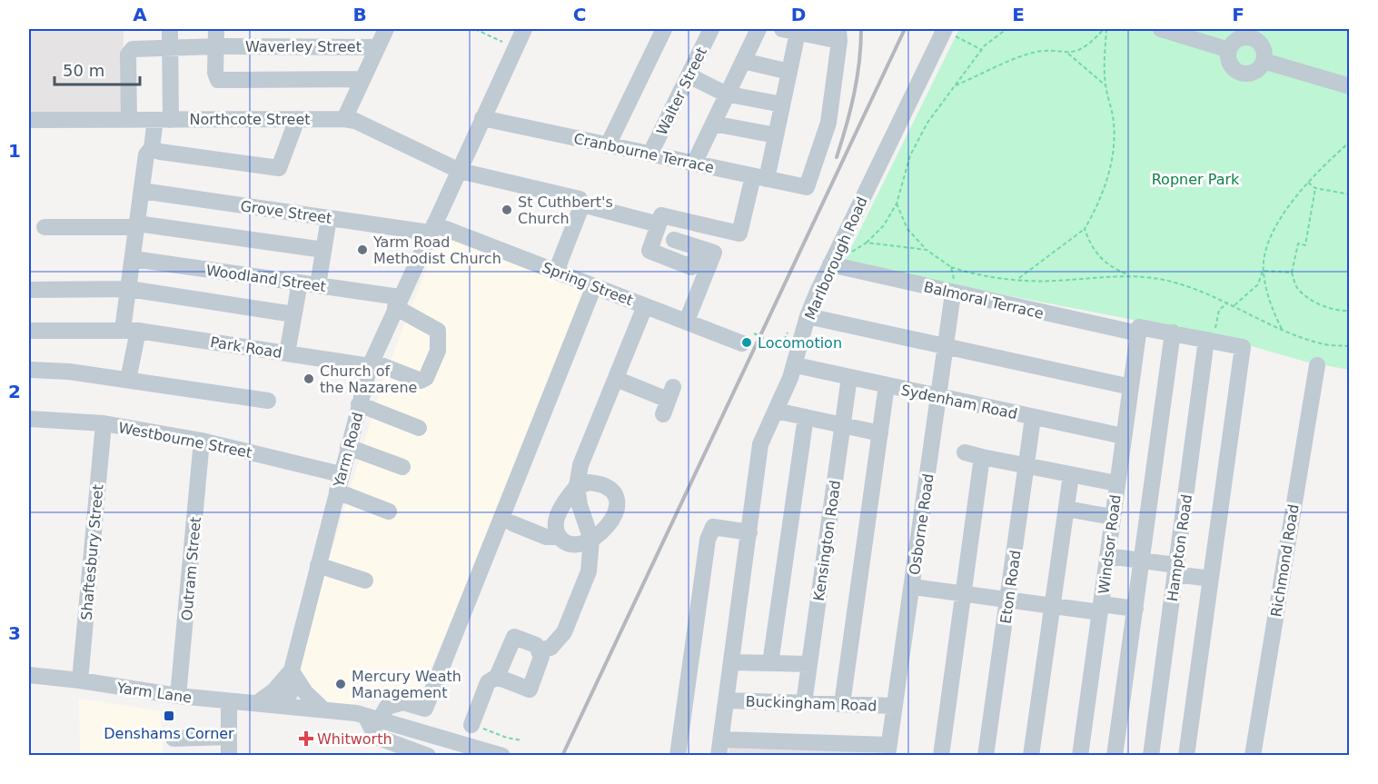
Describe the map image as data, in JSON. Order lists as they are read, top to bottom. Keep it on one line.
{"streets":{"street":["Waverley Street","Walter Street","Northcote Street","Cranbourne Terrace","Grove Street","Marlborough Road","Woodland Street","Spring Street","Balmoral Terrace","Park Road","Sydenham Road","Westbourne Street","Yarm Road","Osborne Road","Kensington Road","Windsor Road","Hampton Road","Shaftesbury Street","Richmond Road","Outram Street","Eton Road","Yarm Lane","Buckingham Road"]},"crossings":[["Waverley Street","Northcote Street"],["Walter Street","Cranbourne Terrace"],["Northcote Street","Yarm Road"],["Cranbourne Terrace","Yarm Road"],["Grove Street","Spring Street"],["Grove Street","Yarm Road"],["Marlborough Road","Balmoral Terrace"],["Marlborough Road","Sydenham Road"],["Marlborough Road","Buckingham Road"],["Woodland Street","Park Road"],["Woodland Street","Yarm Road"],["Spring Street","Yarm Road"],["Balmoral Terrace","Osborne Road"],["Balmoral Terrace","Windsor Road"],["Park Road","Yarm Road"],["Sydenham Road","Osborne Road"],["Sydenham Road","Kensington Road"],["Sydenham Road","Windsor Road"],["Sydenham Road","Eton Road"],["Westbourne Street","Yarm Road"],["Westbourne Street","Shaftesbury Street"],["Westbourne Street","Outram Street"],["Yarm Road","Yarm Lane"],["Osborne Road","Buckingham Road"],["Kensington Road","Buckingham Road"],["Shaftesbury Street","Yarm Lane"],["Outram Street","Yarm Lane"]],"parks":["Ropner Park"],"places":{"other":["St Cuthbert's Church","Yarm Road Methodist Church","Locomotion","Church of the Nazarene","Mercury Weath Management"],"transit":["Denshams Corner"],"health":["Whitworth"]},"scale_bar":"50 m","grid":{"columns":["A","B","C","D","E","F"],"rows":["1","2","3"]}}
